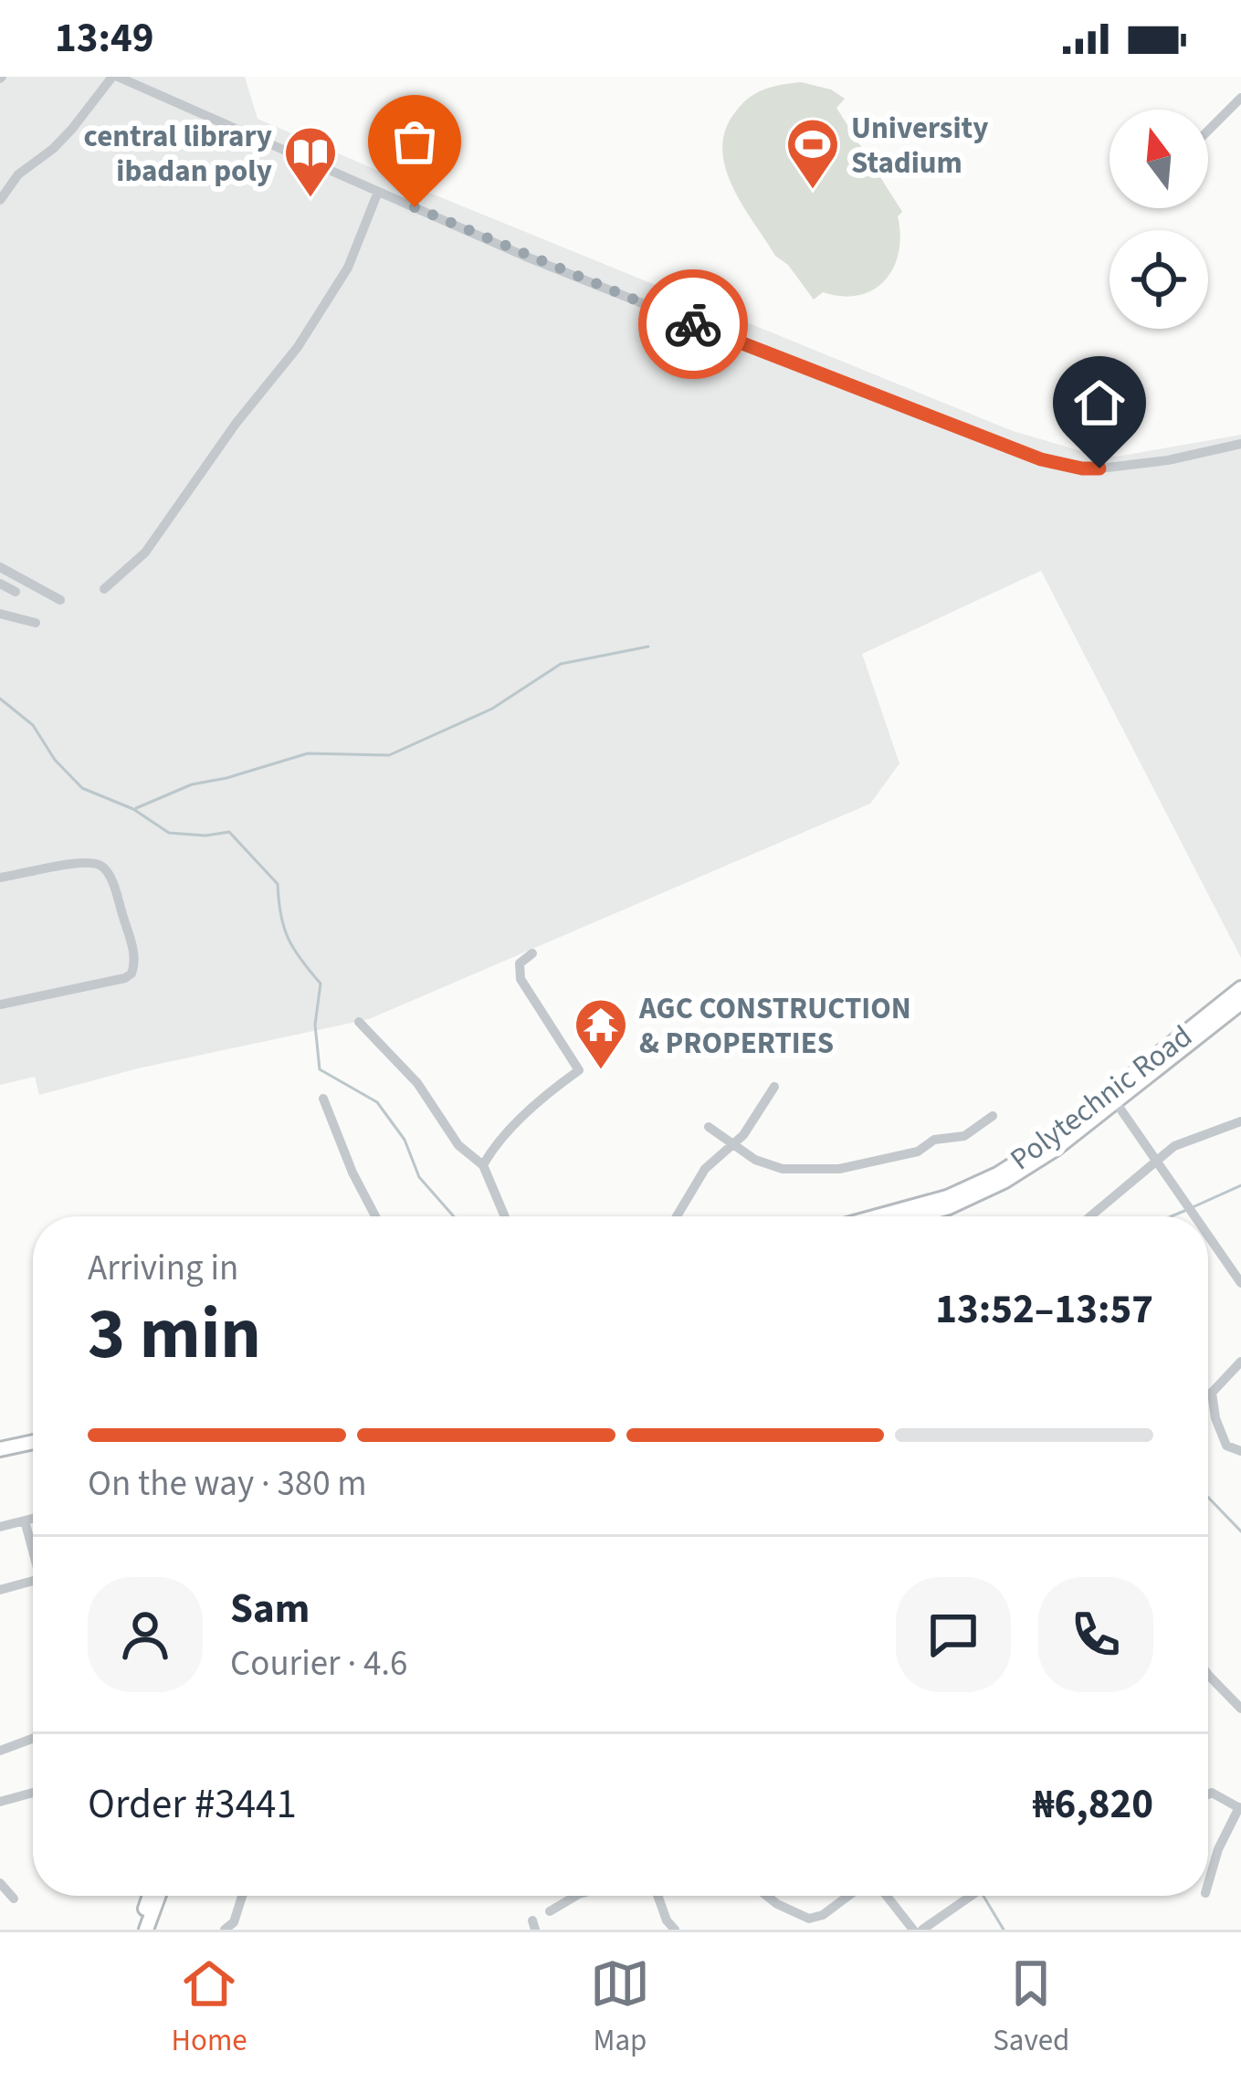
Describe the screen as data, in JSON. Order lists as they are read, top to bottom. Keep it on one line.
{"streets":{"main road":["Polytechnic Road"]},"places":{"sports":["University Stadium"],"library":["central library ibadan poly"],"temple":["AGC CONSTRUCTION & PROPERTIES"]},"north":"top","page":{"status":"13:49","heading":["3 min","Arriving in","13:52–13:57"],"panel":["Sam","Courier · 4.6","Order #3441","₦6,820"],"bar":"On the way · 380 m","tabs":["Home","Map","Saved"]}}
